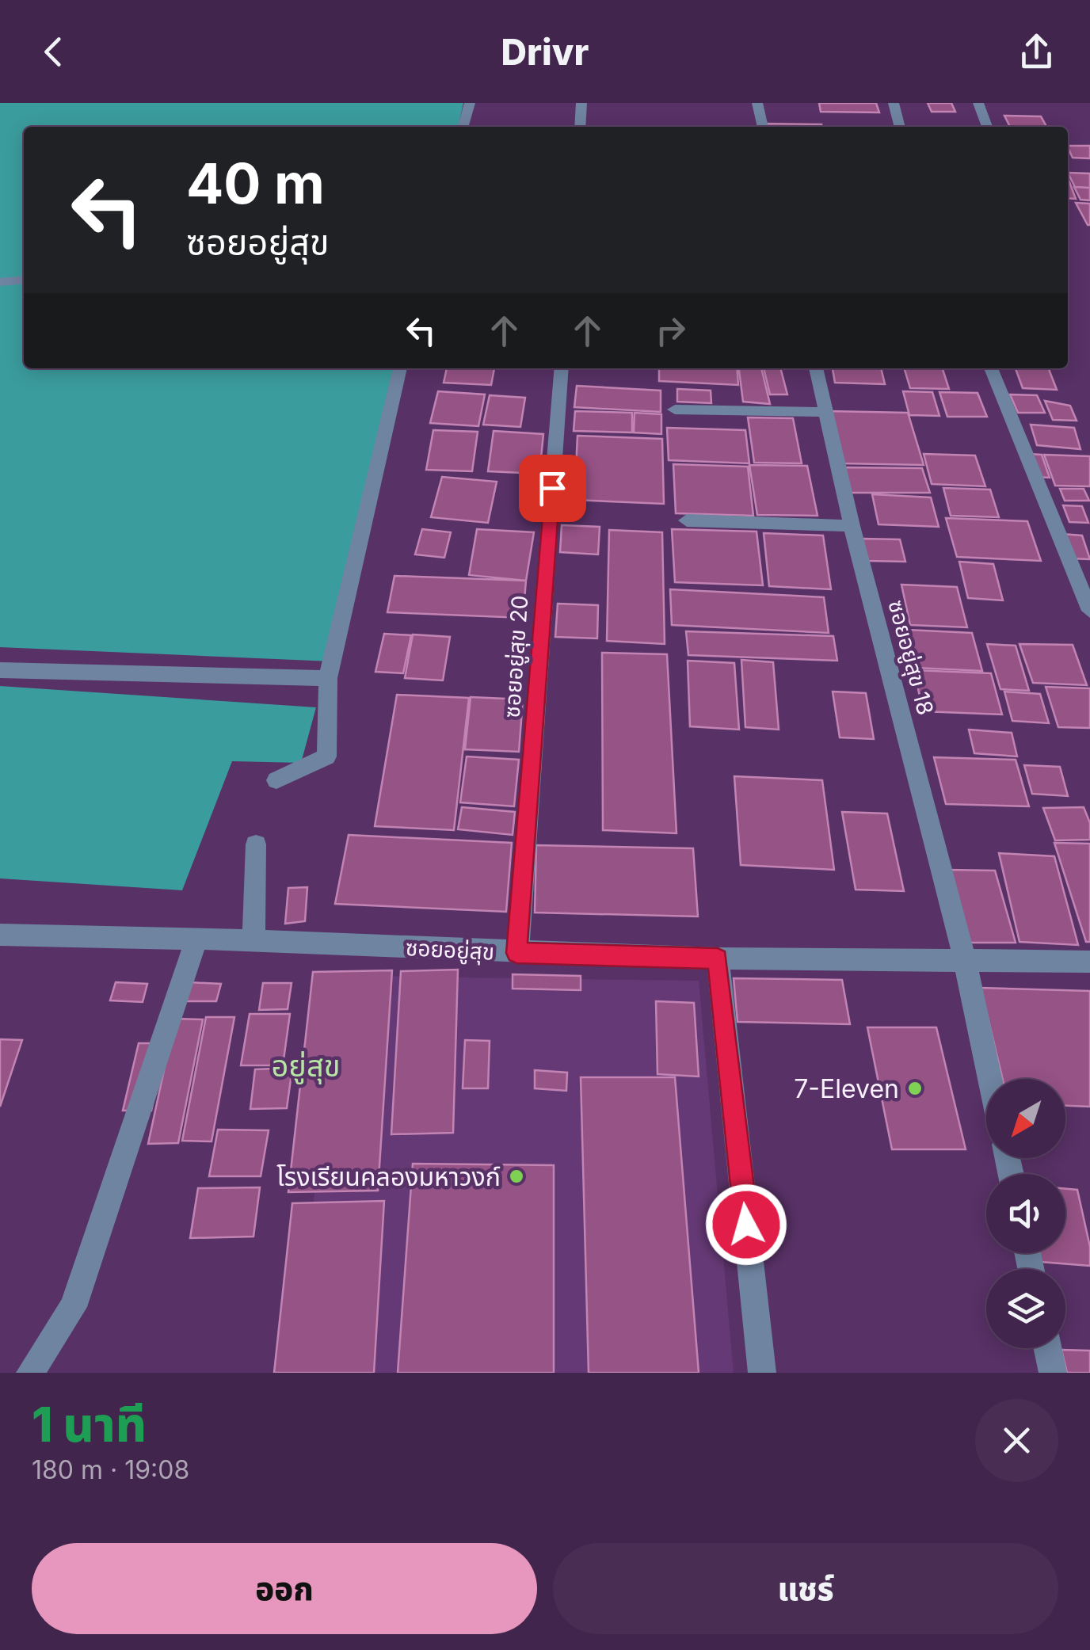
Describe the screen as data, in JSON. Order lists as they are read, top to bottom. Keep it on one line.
{"streets":{"street":["ซอยอยู่สุข 20","ซอยอยู่สุข 18","ซอยอยู่สุข"]},"crossings":[["ซอยอยู่สุข 20","ซอยอยู่สุข"],["ซอยอยู่สุข 18","ซอยอยู่สุข"]],"districts":["อยู่สุข"],"places":["7-Eleven","โรงเรียนคลองมหาวงก์"],"north":"bottom left","page":{"header":"Drivr","turn":["40 m","ซอยอยู่สุข"],"heading":["1 นาที","180 m · 19:08"],"buttons":["ออก","แชร์"]}}
